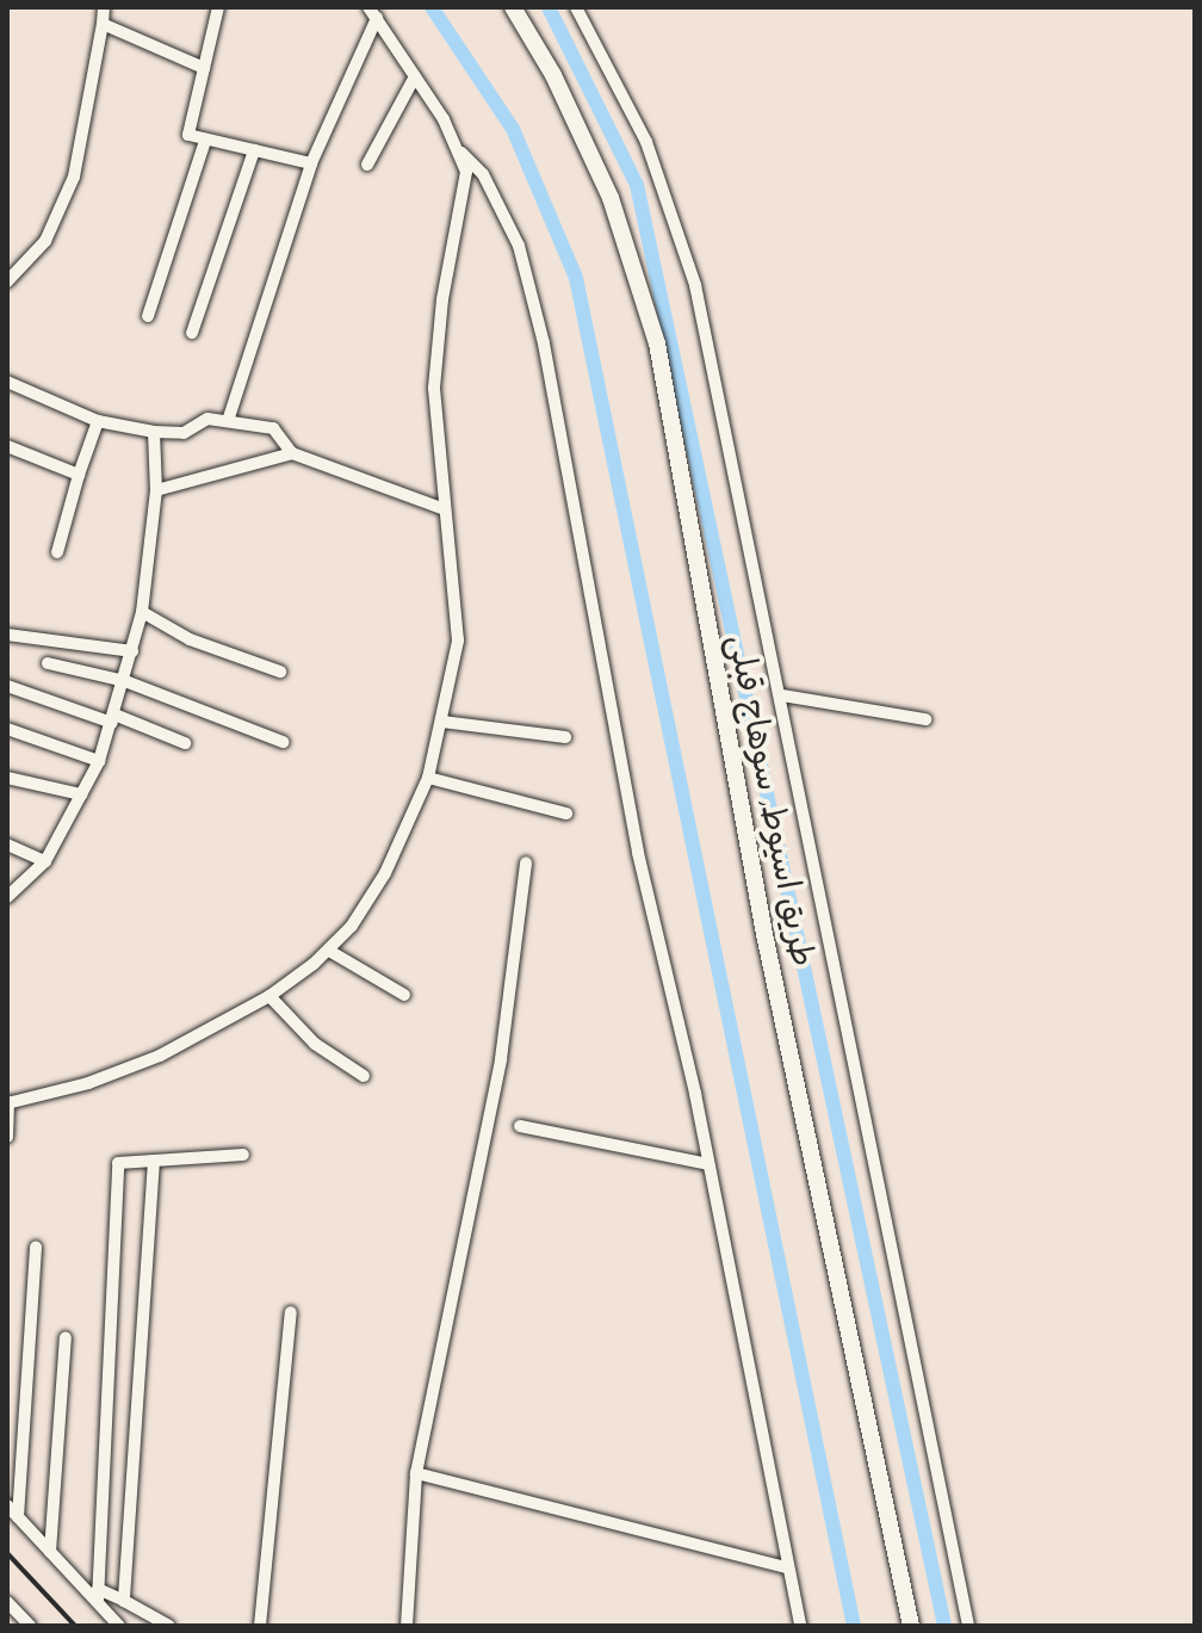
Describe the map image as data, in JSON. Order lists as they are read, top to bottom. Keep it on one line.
{"streets":{"main road":["طريق اسيوط, سوهاج قبلى"]}}
